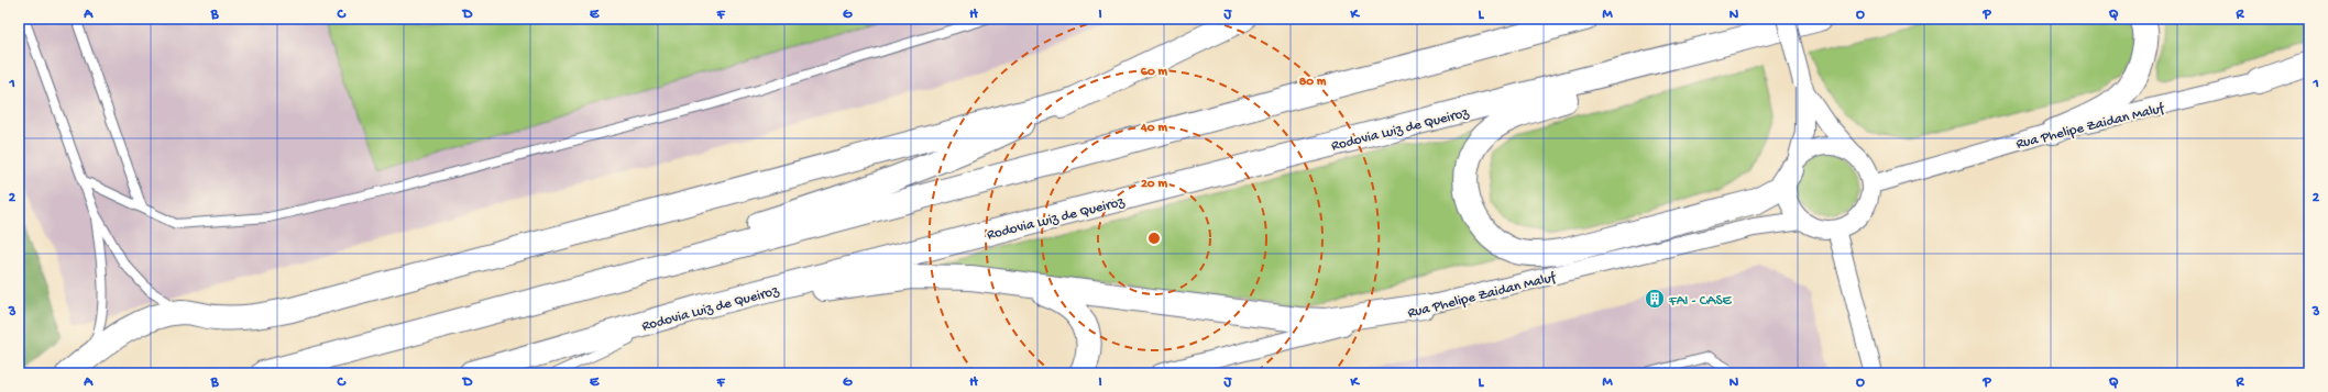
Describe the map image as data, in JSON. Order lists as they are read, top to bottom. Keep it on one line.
{"streets":{"highway":["Rodovia Luiz de Queiroz"],"street":["Rua Phelipe Zaidan Maluf"]},"places":{"building":["FAI - CASE"]},"grid":{"columns":["A","B","C","D","E","F","G","H","I","J","K","L","M","N","O","P","Q","R"],"rows":["1","2","3"]},"rings":["60 m","80 m","40 m","20 m"]}
